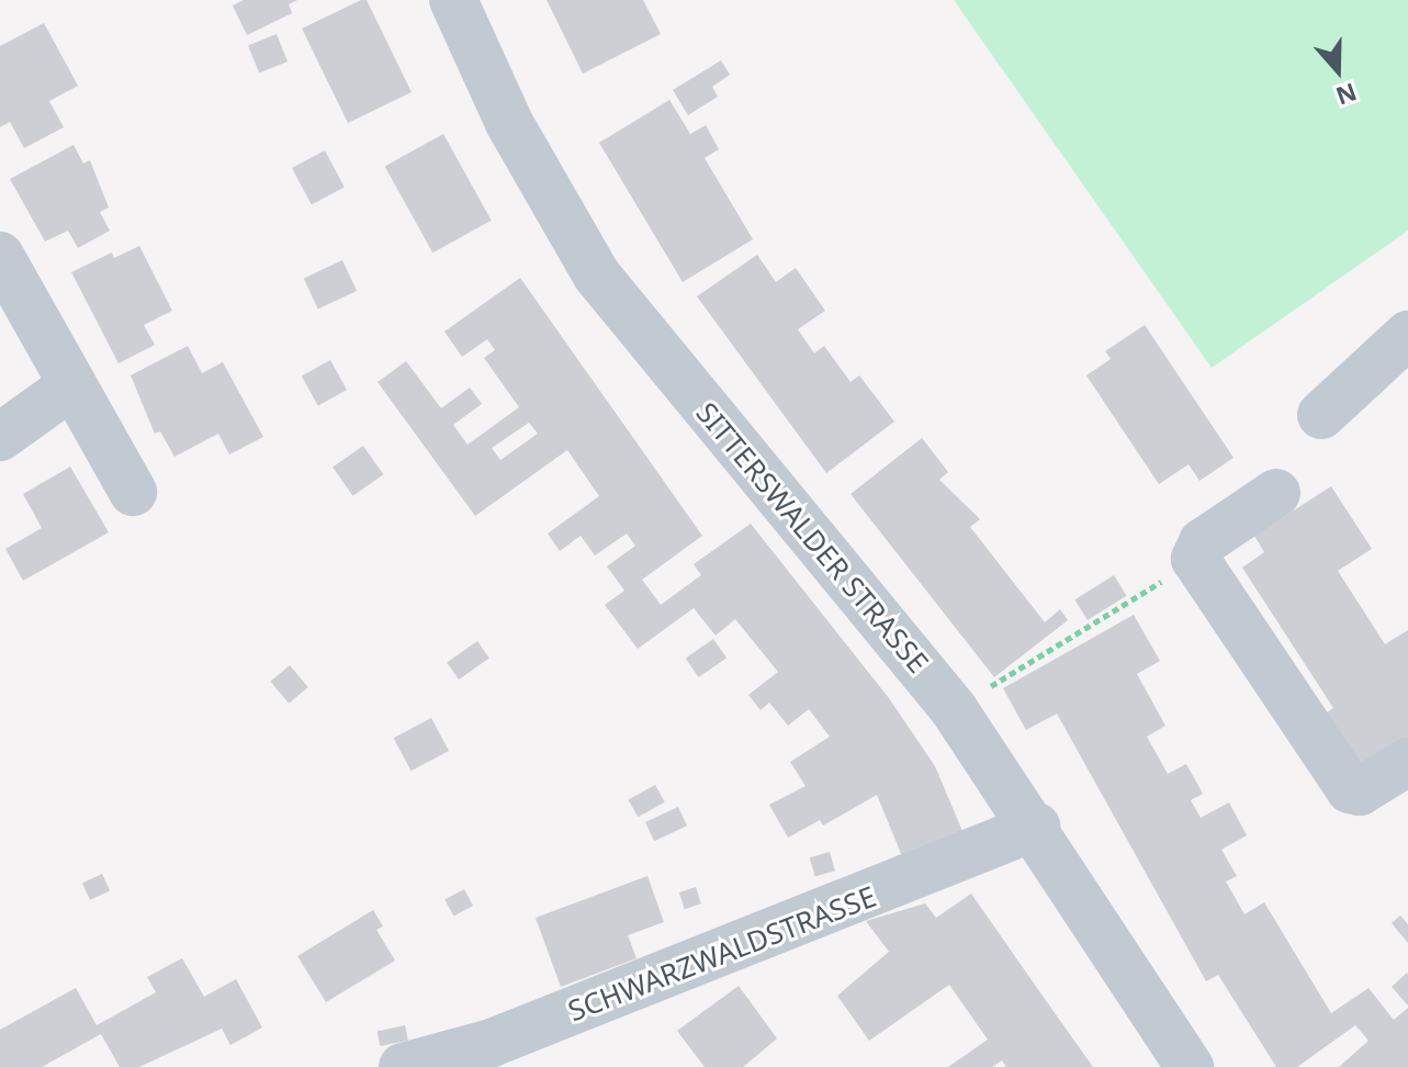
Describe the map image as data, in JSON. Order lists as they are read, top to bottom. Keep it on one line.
{"streets":{"street":["SITTERSWALDER STRASSE","SCHWARZWALDSTRASSE"]},"crossings":[["SITTERSWALDER STRASSE","SCHWARZWALDSTRASSE"]],"north":"bottom"}
